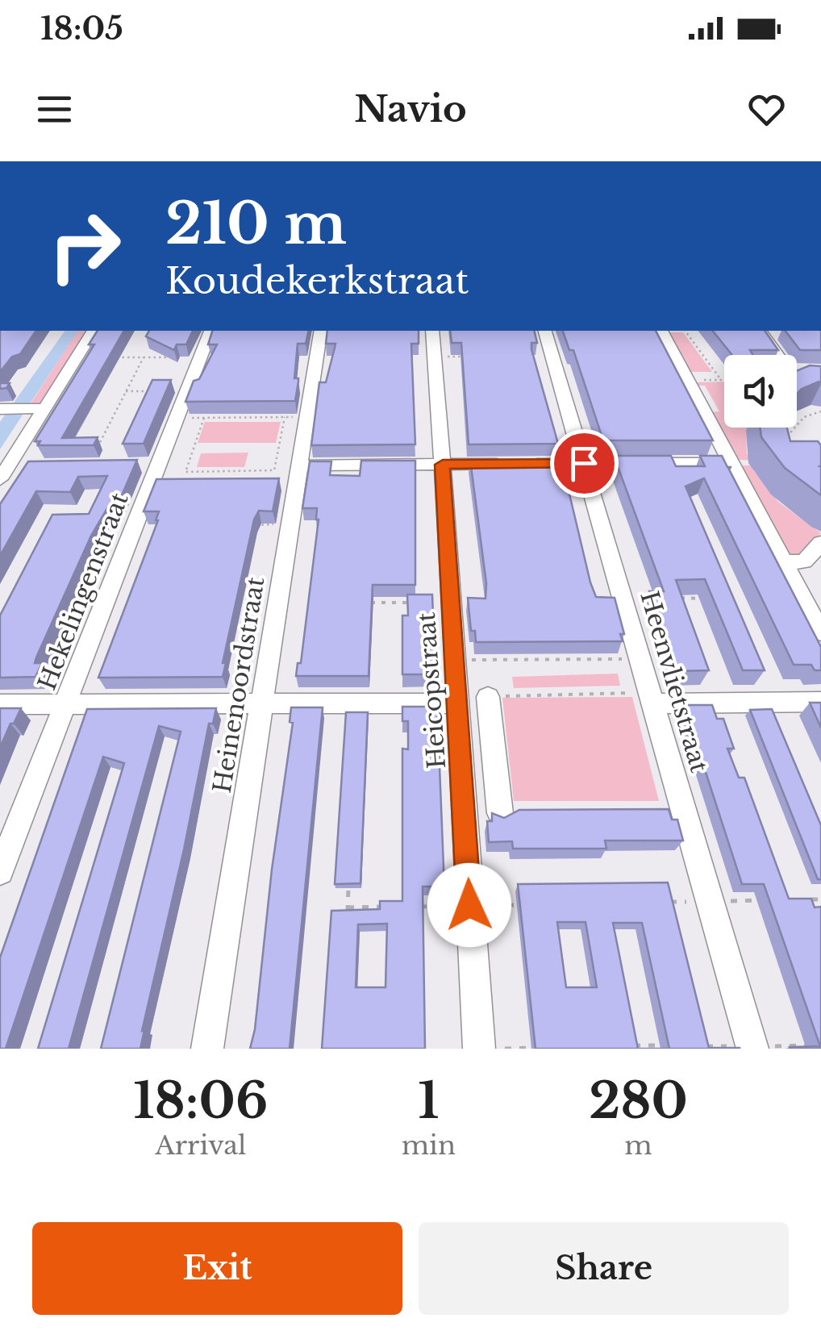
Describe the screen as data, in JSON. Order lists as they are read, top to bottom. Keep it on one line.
{"streets":{"street":["Hekelingenstraat","Heenvlietstraat","Heinenoordstraat","Heicopstraat"]},"page":{"status":"18:05","header":"Navio","turn":["210 m","Koudekerkstraat"],"eta":["18:06","Arrival","1","min","280","m"],"buttons":["Exit","Share"]}}
